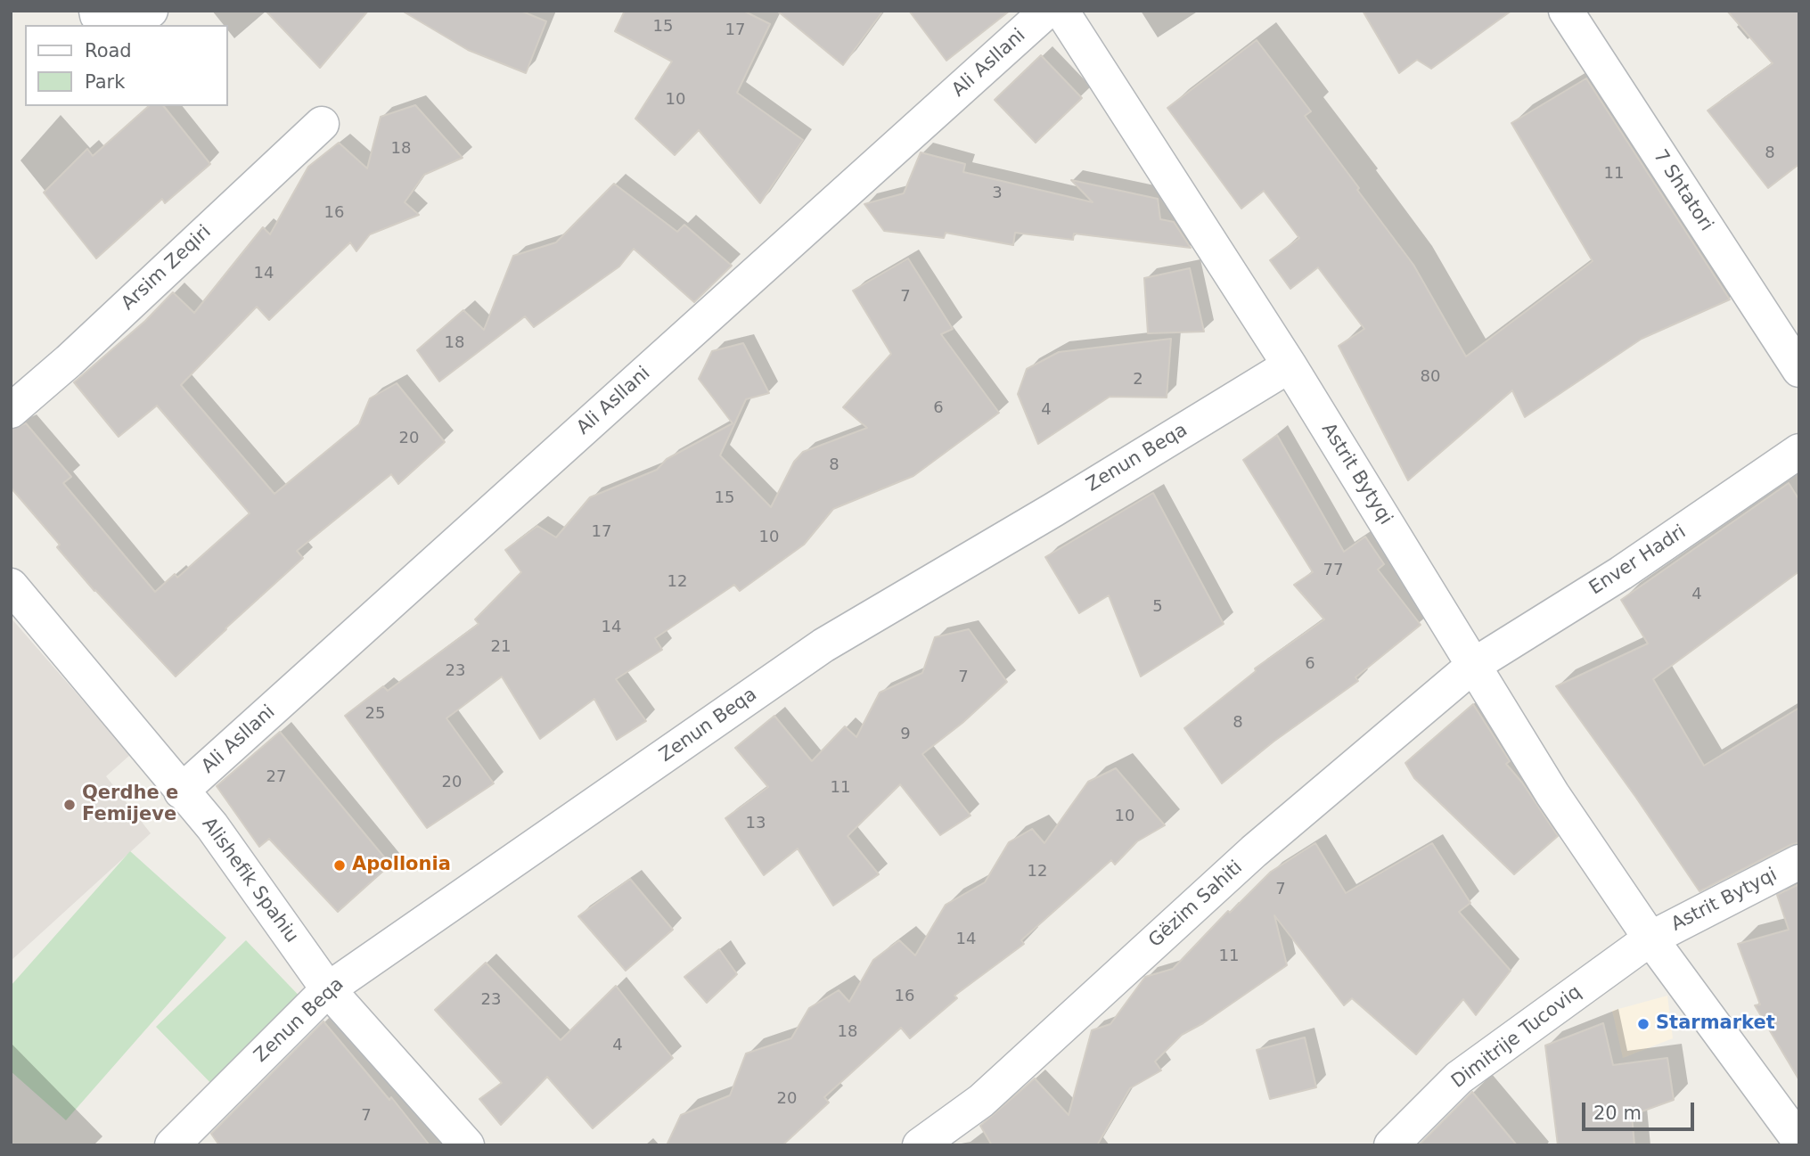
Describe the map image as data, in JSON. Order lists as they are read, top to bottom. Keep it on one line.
{"streets":{"street":["Ali Asllani","7 Shtatori","Arsim Zeqiri","Zenun Beqa","Astrit Bytyqi","Enver Hadri","Alishefik Spahiu","Gëzim Sahiti","Dimitrije Tucoviq"]},"crossings":[["Ali Asllani","Alishefik Spahiu"],["Zenun Beqa","Astrit Bytyqi"],["Zenun Beqa","Alishefik Spahiu"],["Astrit Bytyqi","Enver Hadri"],["Astrit Bytyqi","Gëzim Sahiti"],["Astrit Bytyqi","Dimitrije Tucoviq"],["Enver Hadri","Gëzim Sahiti"]],"places":["Qerdhe e Femijeve","Apollonia","Starmarket"],"house_numbers":["15","17","10","18","8","11","3","16","14","7","18","80","2","6","4","20","8","15","17","10","77","12","4","5","14","21","6","23","7","25","8","9","27","20","11","10","13","12","7","14","11","16","23","18","4","20","7"],"legend":["Road","Park"],"scale_bar":"20 m"}
